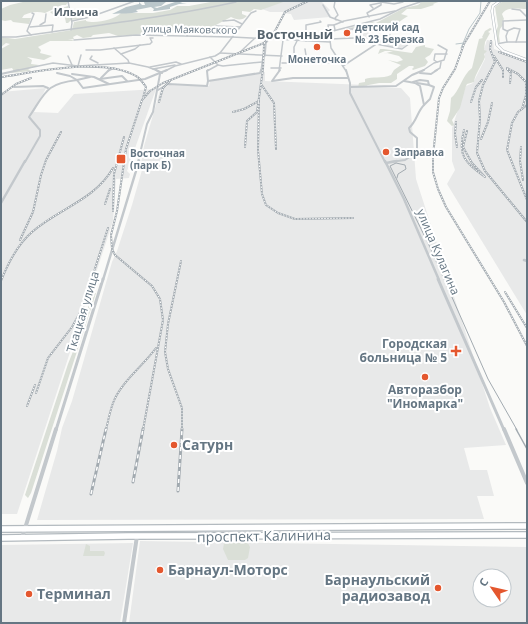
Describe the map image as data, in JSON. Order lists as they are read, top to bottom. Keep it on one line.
{"streets":{"main road":["проспект Калинина"],"street":["улица Маяковского","улица Кулагина","Ткацкая улица"]},"crossings":[["улица Маяковского","улица Кулагина"],["Ткацкая улица","проспект Калинина"]],"districts":["Ильича","Восточный"],"places":{"other":["детский сад № 23 Березка","Монеточка","Заправка","Авторазбор \"Иномарка\"","Сатурн","Барнаул-Моторс","Барнаульский радиозавод","Терминал"],"transit":["Восточная (парк Б)"],"health":["Городская больница № 5"]},"north":"top left"}
